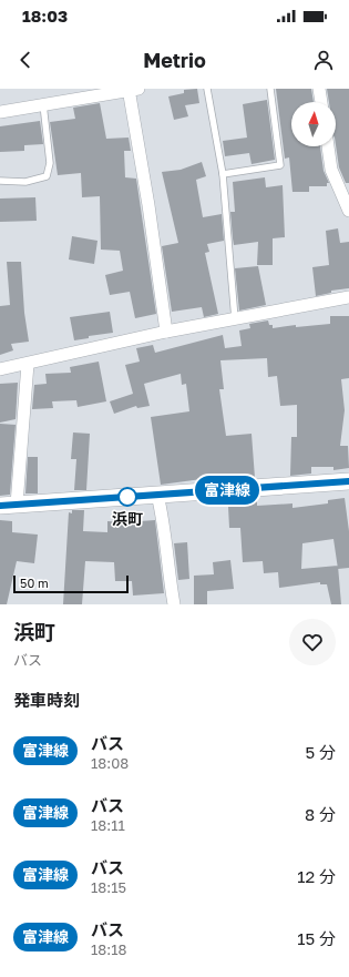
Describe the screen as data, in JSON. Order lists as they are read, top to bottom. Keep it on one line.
{"places":["浜町"],"lines":["bus line 富津線"],"scale_bar":"50 m","north":"top","page":{"status":"18:03","header":"Metrio","on_map":"富津線","scale":"50 m","heading":[["浜町","バス"],"発車時刻"],"list":[{"mark":"富津線","name":"バス","note":"18:08","value":"5 分"},{"mark":"富津線","name":"バス","note":"18:11","value":"8 分"},{"mark":"富津線","name":"バス","note":"18:15","value":"12 分"},{"mark":"富津線","name":"バス","note":"18:18","value":"15 分"}]}}
